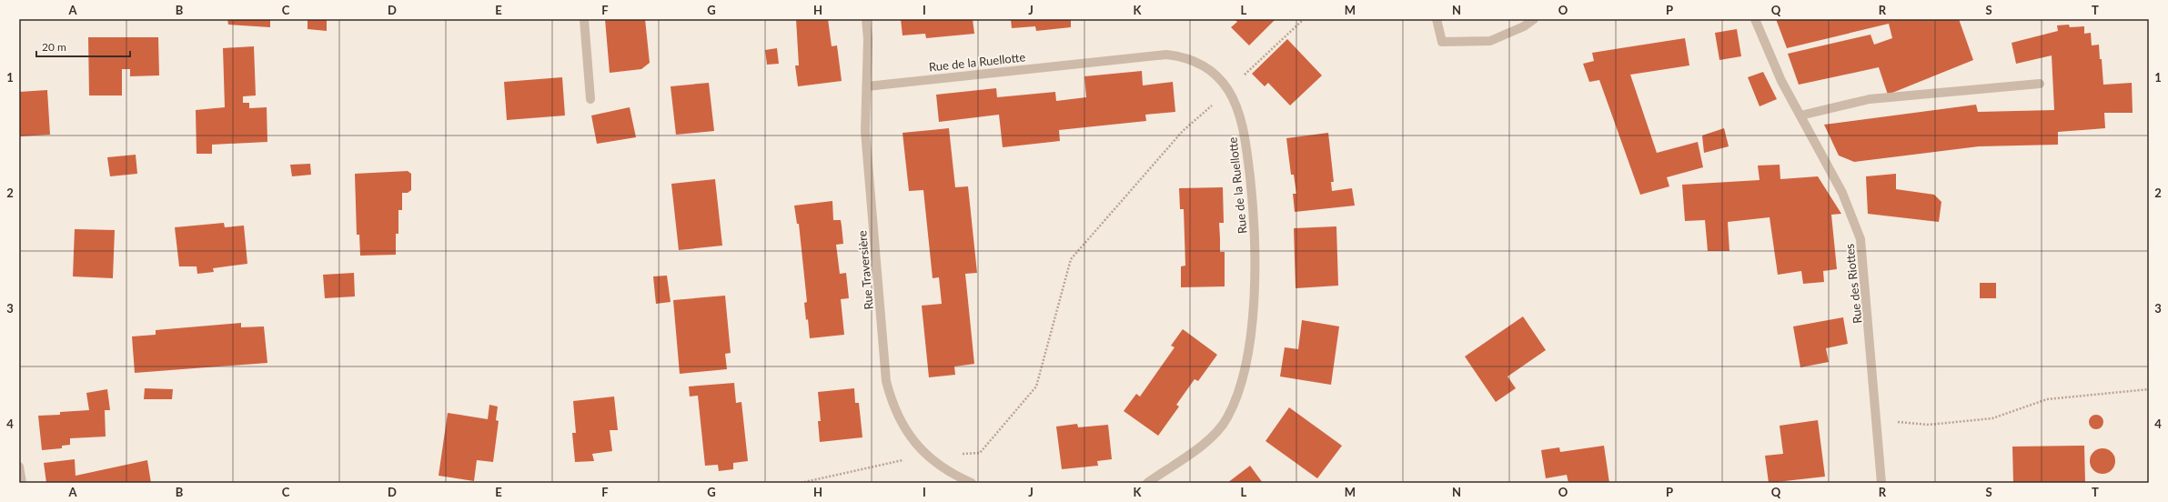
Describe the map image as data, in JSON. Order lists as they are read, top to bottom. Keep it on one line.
{"streets":{"street":["Rue de la Ruellotte","Rue Traversière","Rue des Riottes"]},"crossings":[["Rue de la Ruellotte","Rue Traversière"]],"scale_bar":"20 m","grid":{"columns":["A","B","C","D","E","F","G","H","I","J","K","L","M","N","O","P","Q","R","S","T"],"rows":["1","2","3","4"]}}
